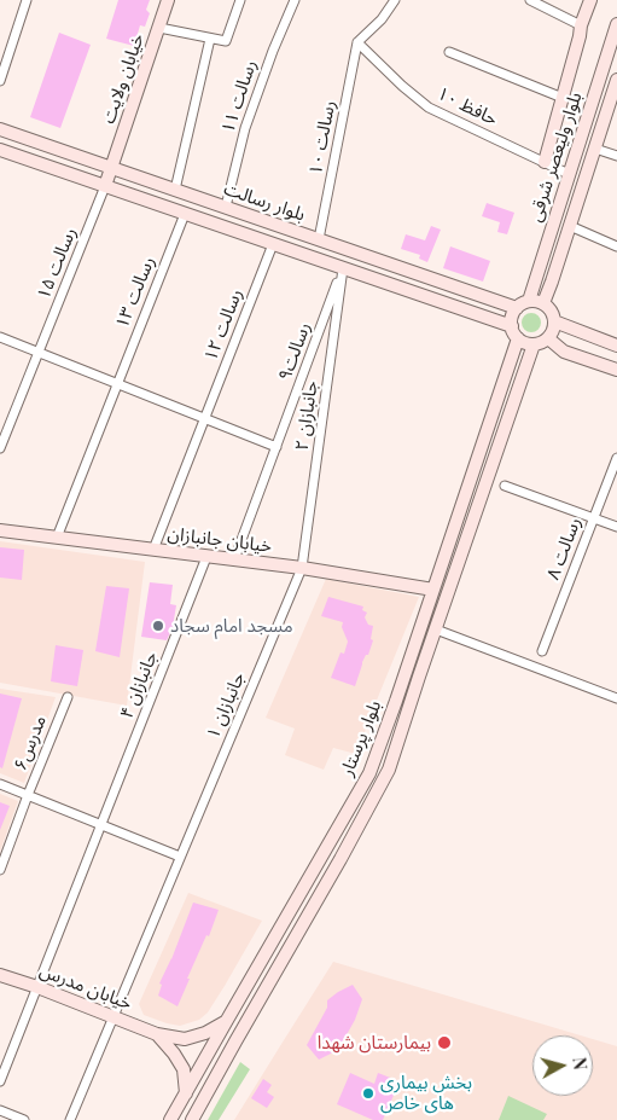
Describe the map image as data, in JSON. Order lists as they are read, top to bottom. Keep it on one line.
{"streets":{"main road":["خیابان ولایت","بلوار ولیعصر شرقی","بلوار رسالت","خیابان جانبازان","بلوار پرستار","خیابان مدرس"],"street":["رسالت ۱۱","حافظ ۱۰","رسالت ۱۰","رسالت ۱۵","رسالت ۱۳","رسالت ۱۲","رسالت۹","جانبازان ۲","رسالت ۸","جانبازان ۴","جانبازان ۱","مدرس۶"]},"crossings":[["خیابان ولایت","بلوار رسالت"],["خیابان ولایت","رسالت ۱۵"],["رسالت ۱۱","بلوار رسالت"],["حافظ ۱۰","رسالت ۱۰"],["حافظ ۱۰","بلوار ولیعصر شرقی"],["رسالت ۱۰","بلوار رسالت"],["بلوار ولیعصر شرقی","بلوار رسالت"],["بلوار ولیعصر شرقی","بلوار پرستار"],["بلوار رسالت","رسالت ۱۵"],["بلوار رسالت","رسالت ۱۳"],["بلوار رسالت","رسالت ۱۲"],["بلوار رسالت","رسالت۹"],["بلوار رسالت","جانبازان ۲"],["بلوار رسالت","بلوار پرستار"],["رسالت ۱۳","خیابان جانبازان"],["رسالت ۱۲","خیابان جانبازان"],["رسالت۹","جانبازان ۲"],["رسالت۹","خیابان جانبازان"],["جانبازان ۲","خیابان جانبازان"],["جانبازان ۲","جانبازان ۱"],["خیابان جانبازان","جانبازان ۴"],["خیابان جانبازان","جانبازان ۱"],["خیابان جانبازان","بلوار پرستار"],["جانبازان ۴","خیابان مدرس"],["جانبازان ۱","خیابان مدرس"],["بلوار پرستار","خیابان مدرس"]],"places":["مسجد امام سجاد","بیمارستان شهدا","بخش بیماری های خاص"],"north":"right"}
